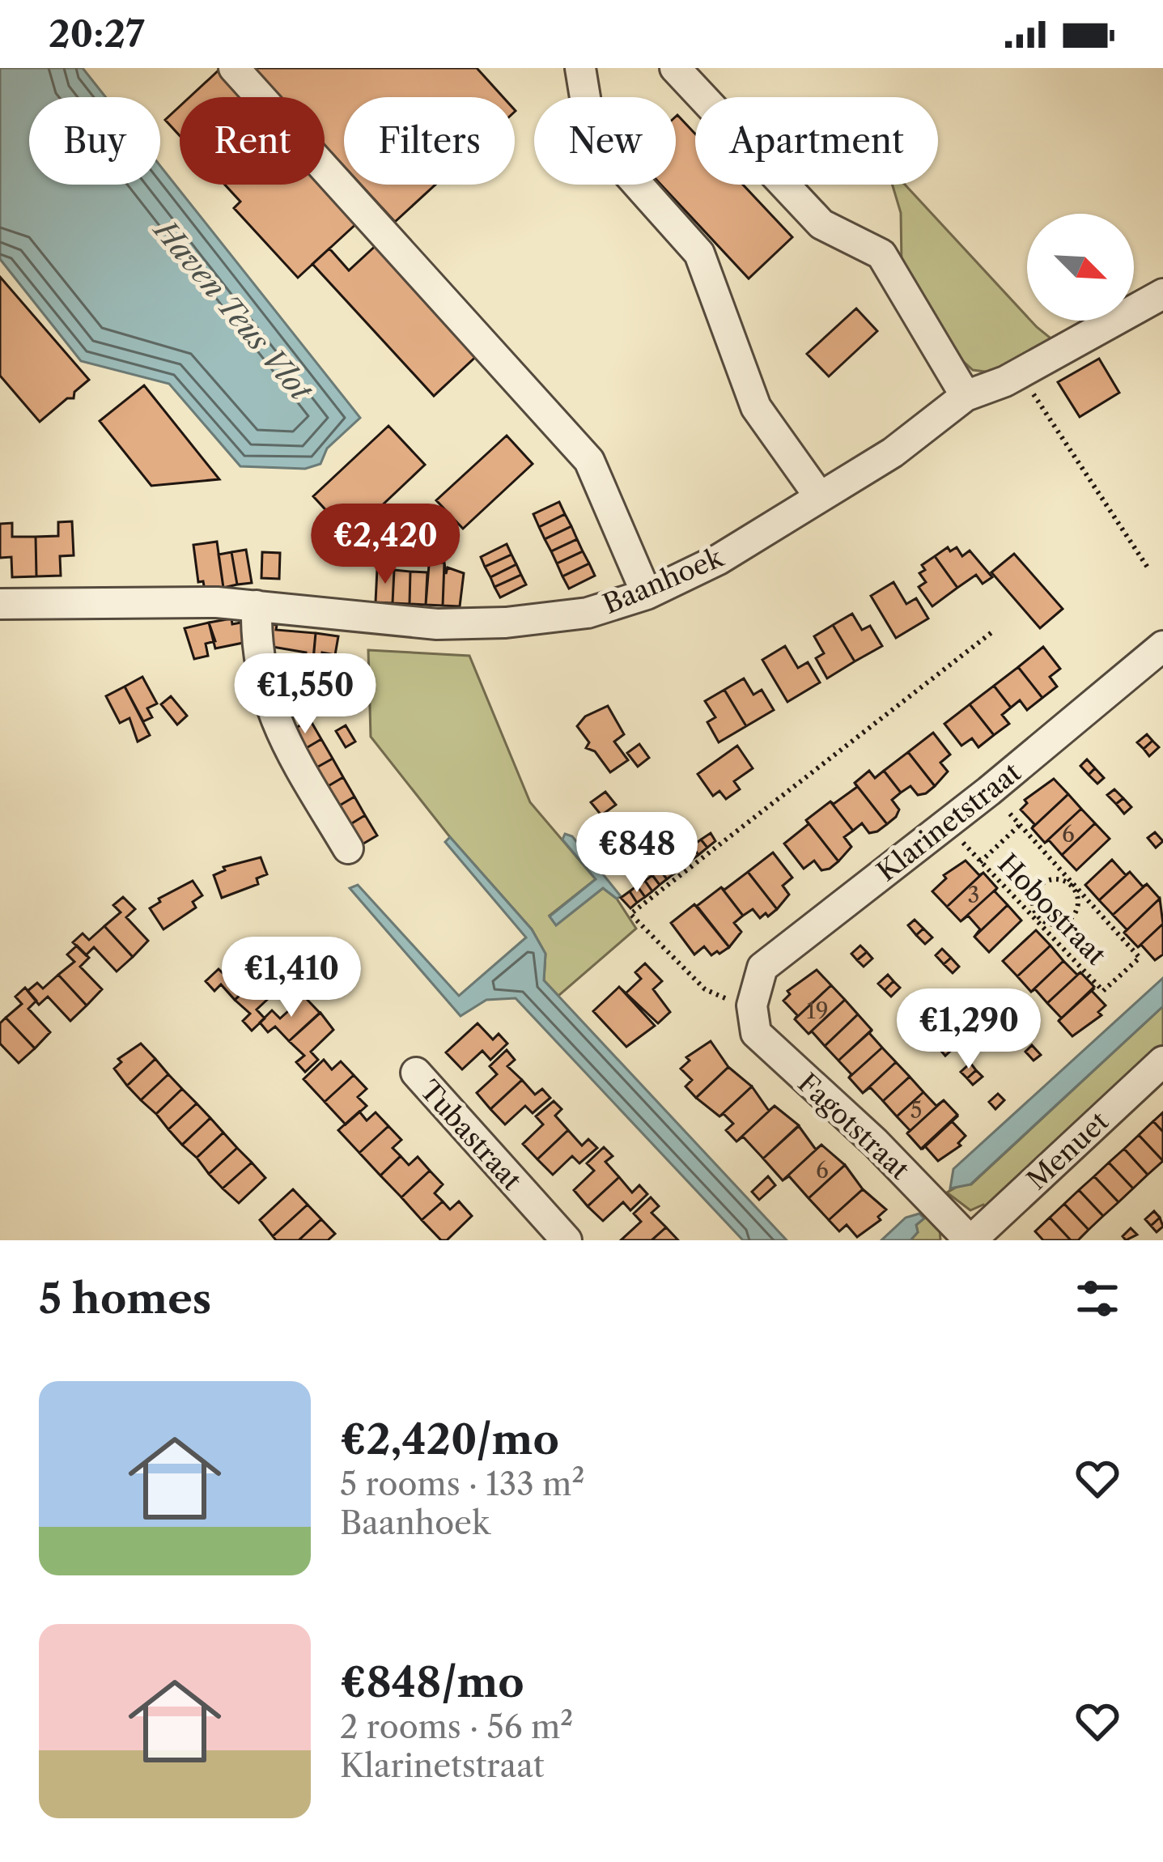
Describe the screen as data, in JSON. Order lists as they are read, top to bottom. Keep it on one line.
{"streets":{"street":["Baanhoek","Klarinetstraat","Fagotstraat","Tubastraat","Menuet"],"path":["Hobostraat"]},"crossings":[["Klarinetstraat","Hobostraat"],["Klarinetstraat","Fagotstraat"],["Fagotstraat","Menuet"]],"water":["Haven Teus Vlot"],"house_numbers":["6","3","19","5","6"],"north":"bottom right","page":{"status":"20:27","chip":["Buy","Rent","Filters","New","Apartment"],"price":["€2,420","€1,550","€848","€1,410","€1,290"],"heading":"5 homes","list":[{"name":"€2,420/mo","note":"5 rooms · 133 m² · Baanhoek"},{"name":"€848/mo","note":"2 rooms · 56 m² · Klarinetstraat"}]}}
